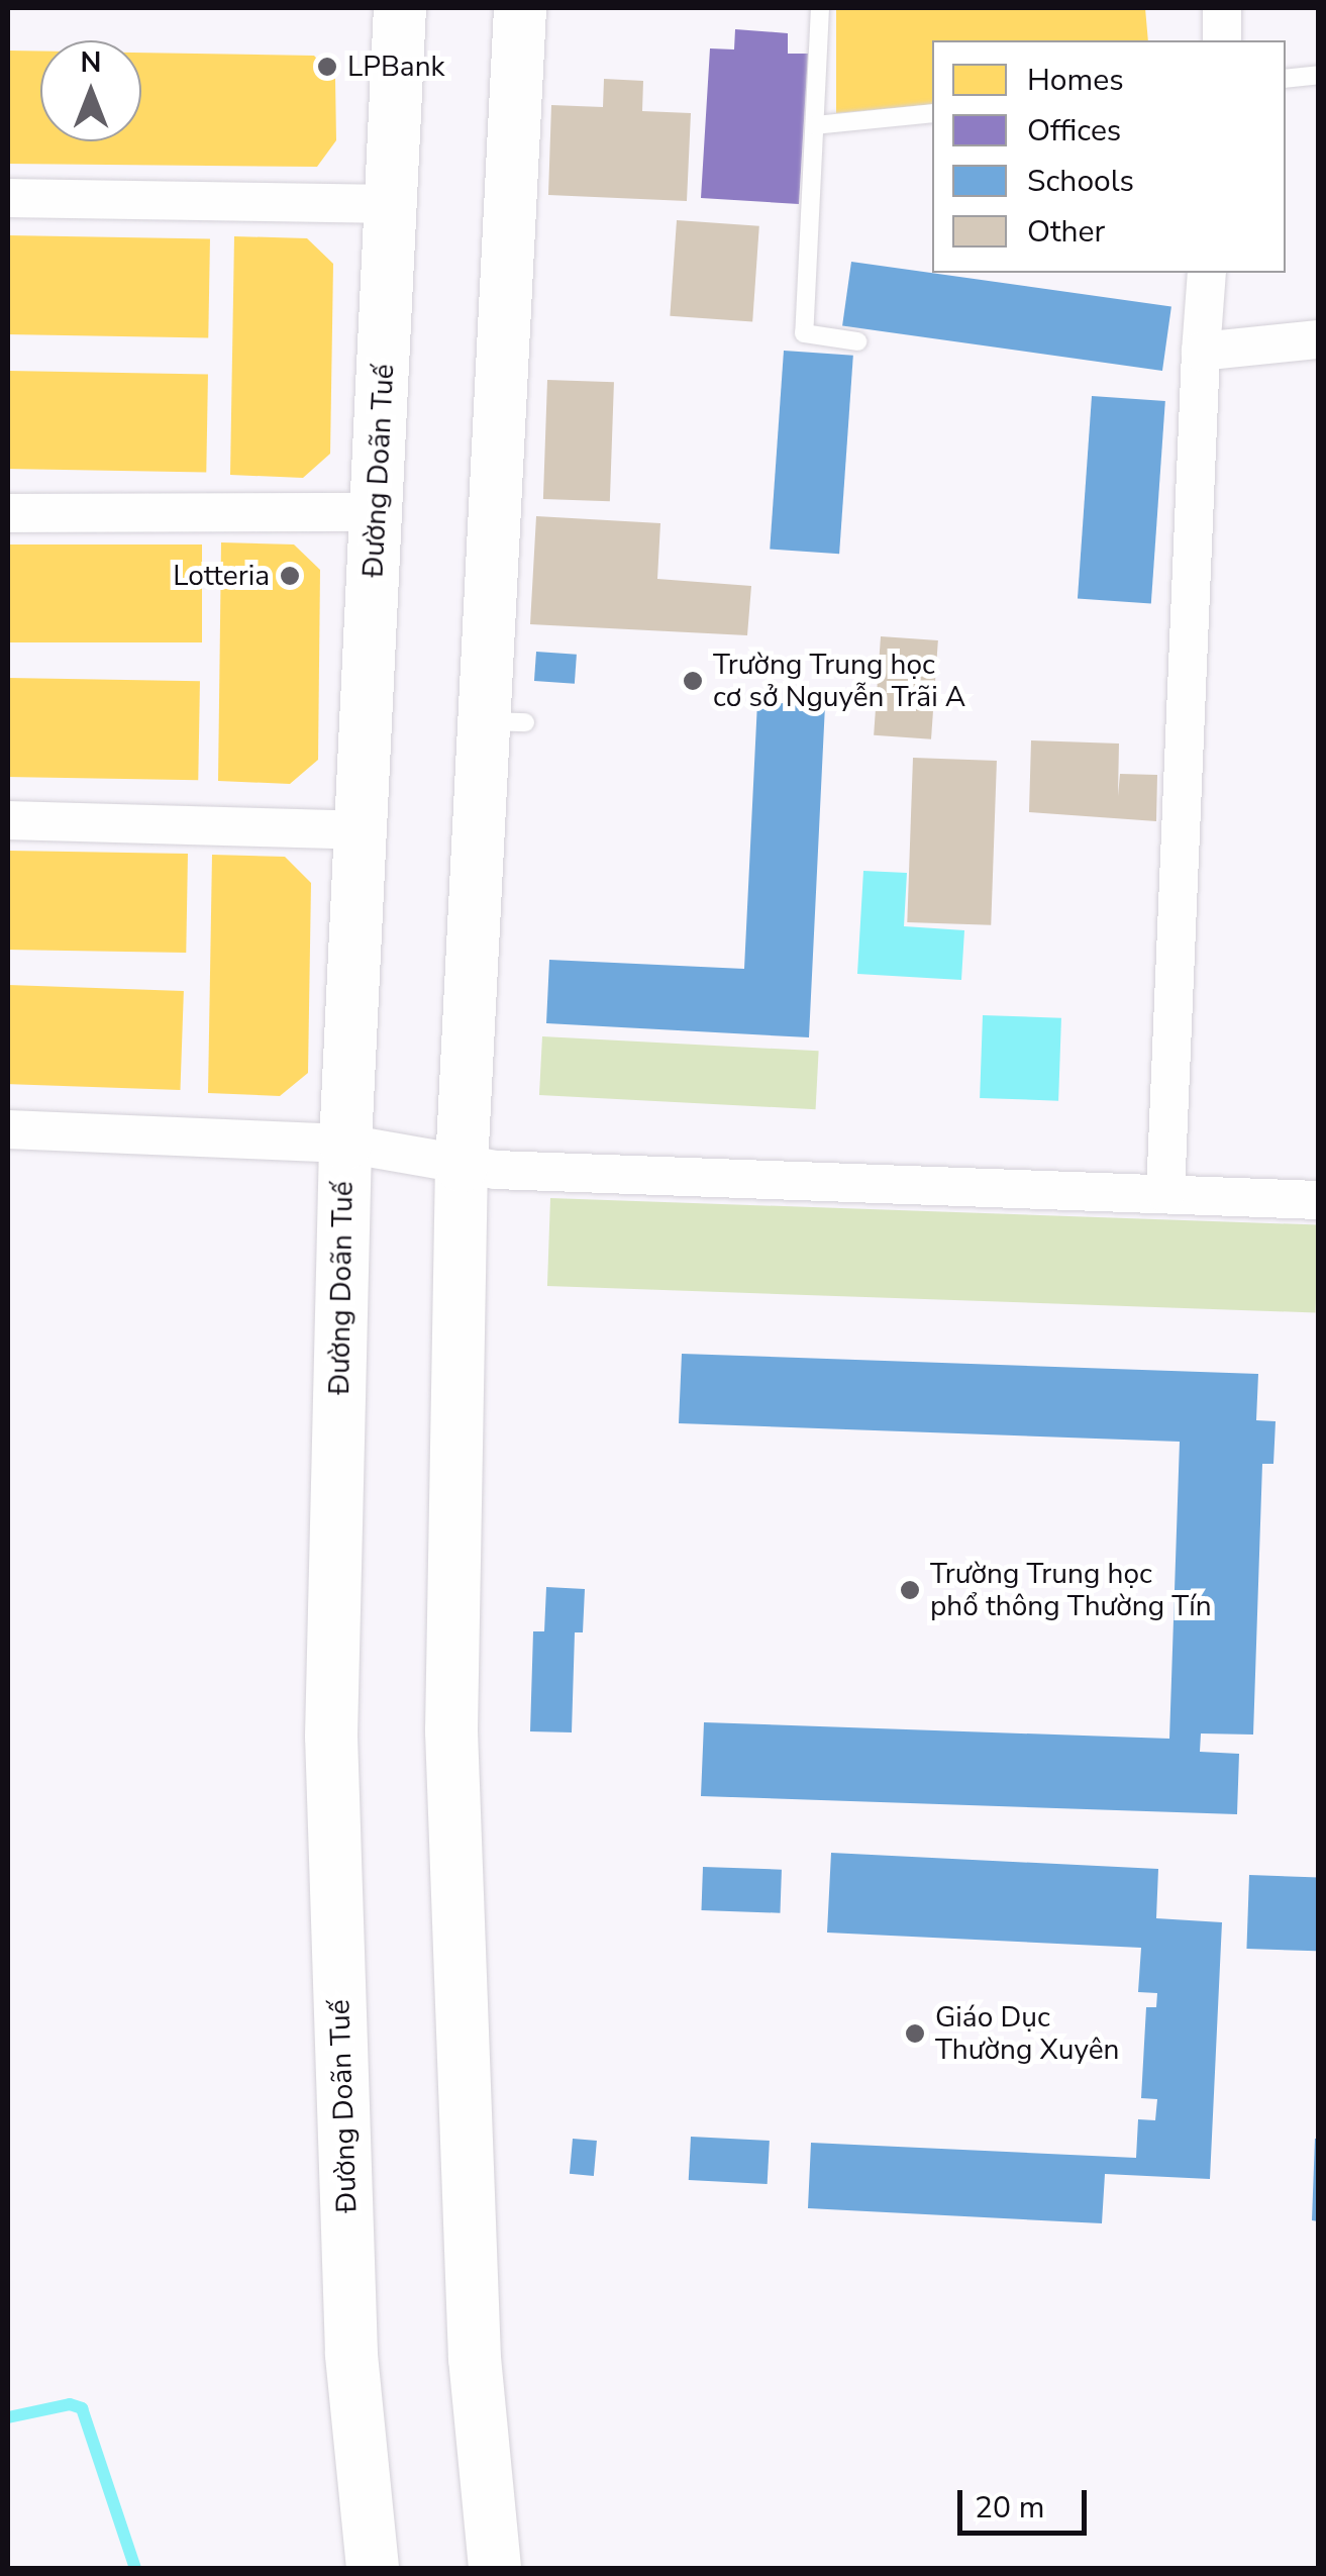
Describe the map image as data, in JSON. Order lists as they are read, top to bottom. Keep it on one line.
{"streets":{"street":["Đường Doãn Tuế"]},"places":["LPBank","Lotteria","Trường Trung học cơ sở Nguyễn Trãi A","Trường Trung học phổ thông Thường Tín","Giáo Dục Thường Xuyên"],"legend":["Homes","Offices","Schools","Other"],"scale_bar":"20 m","north":"top"}
